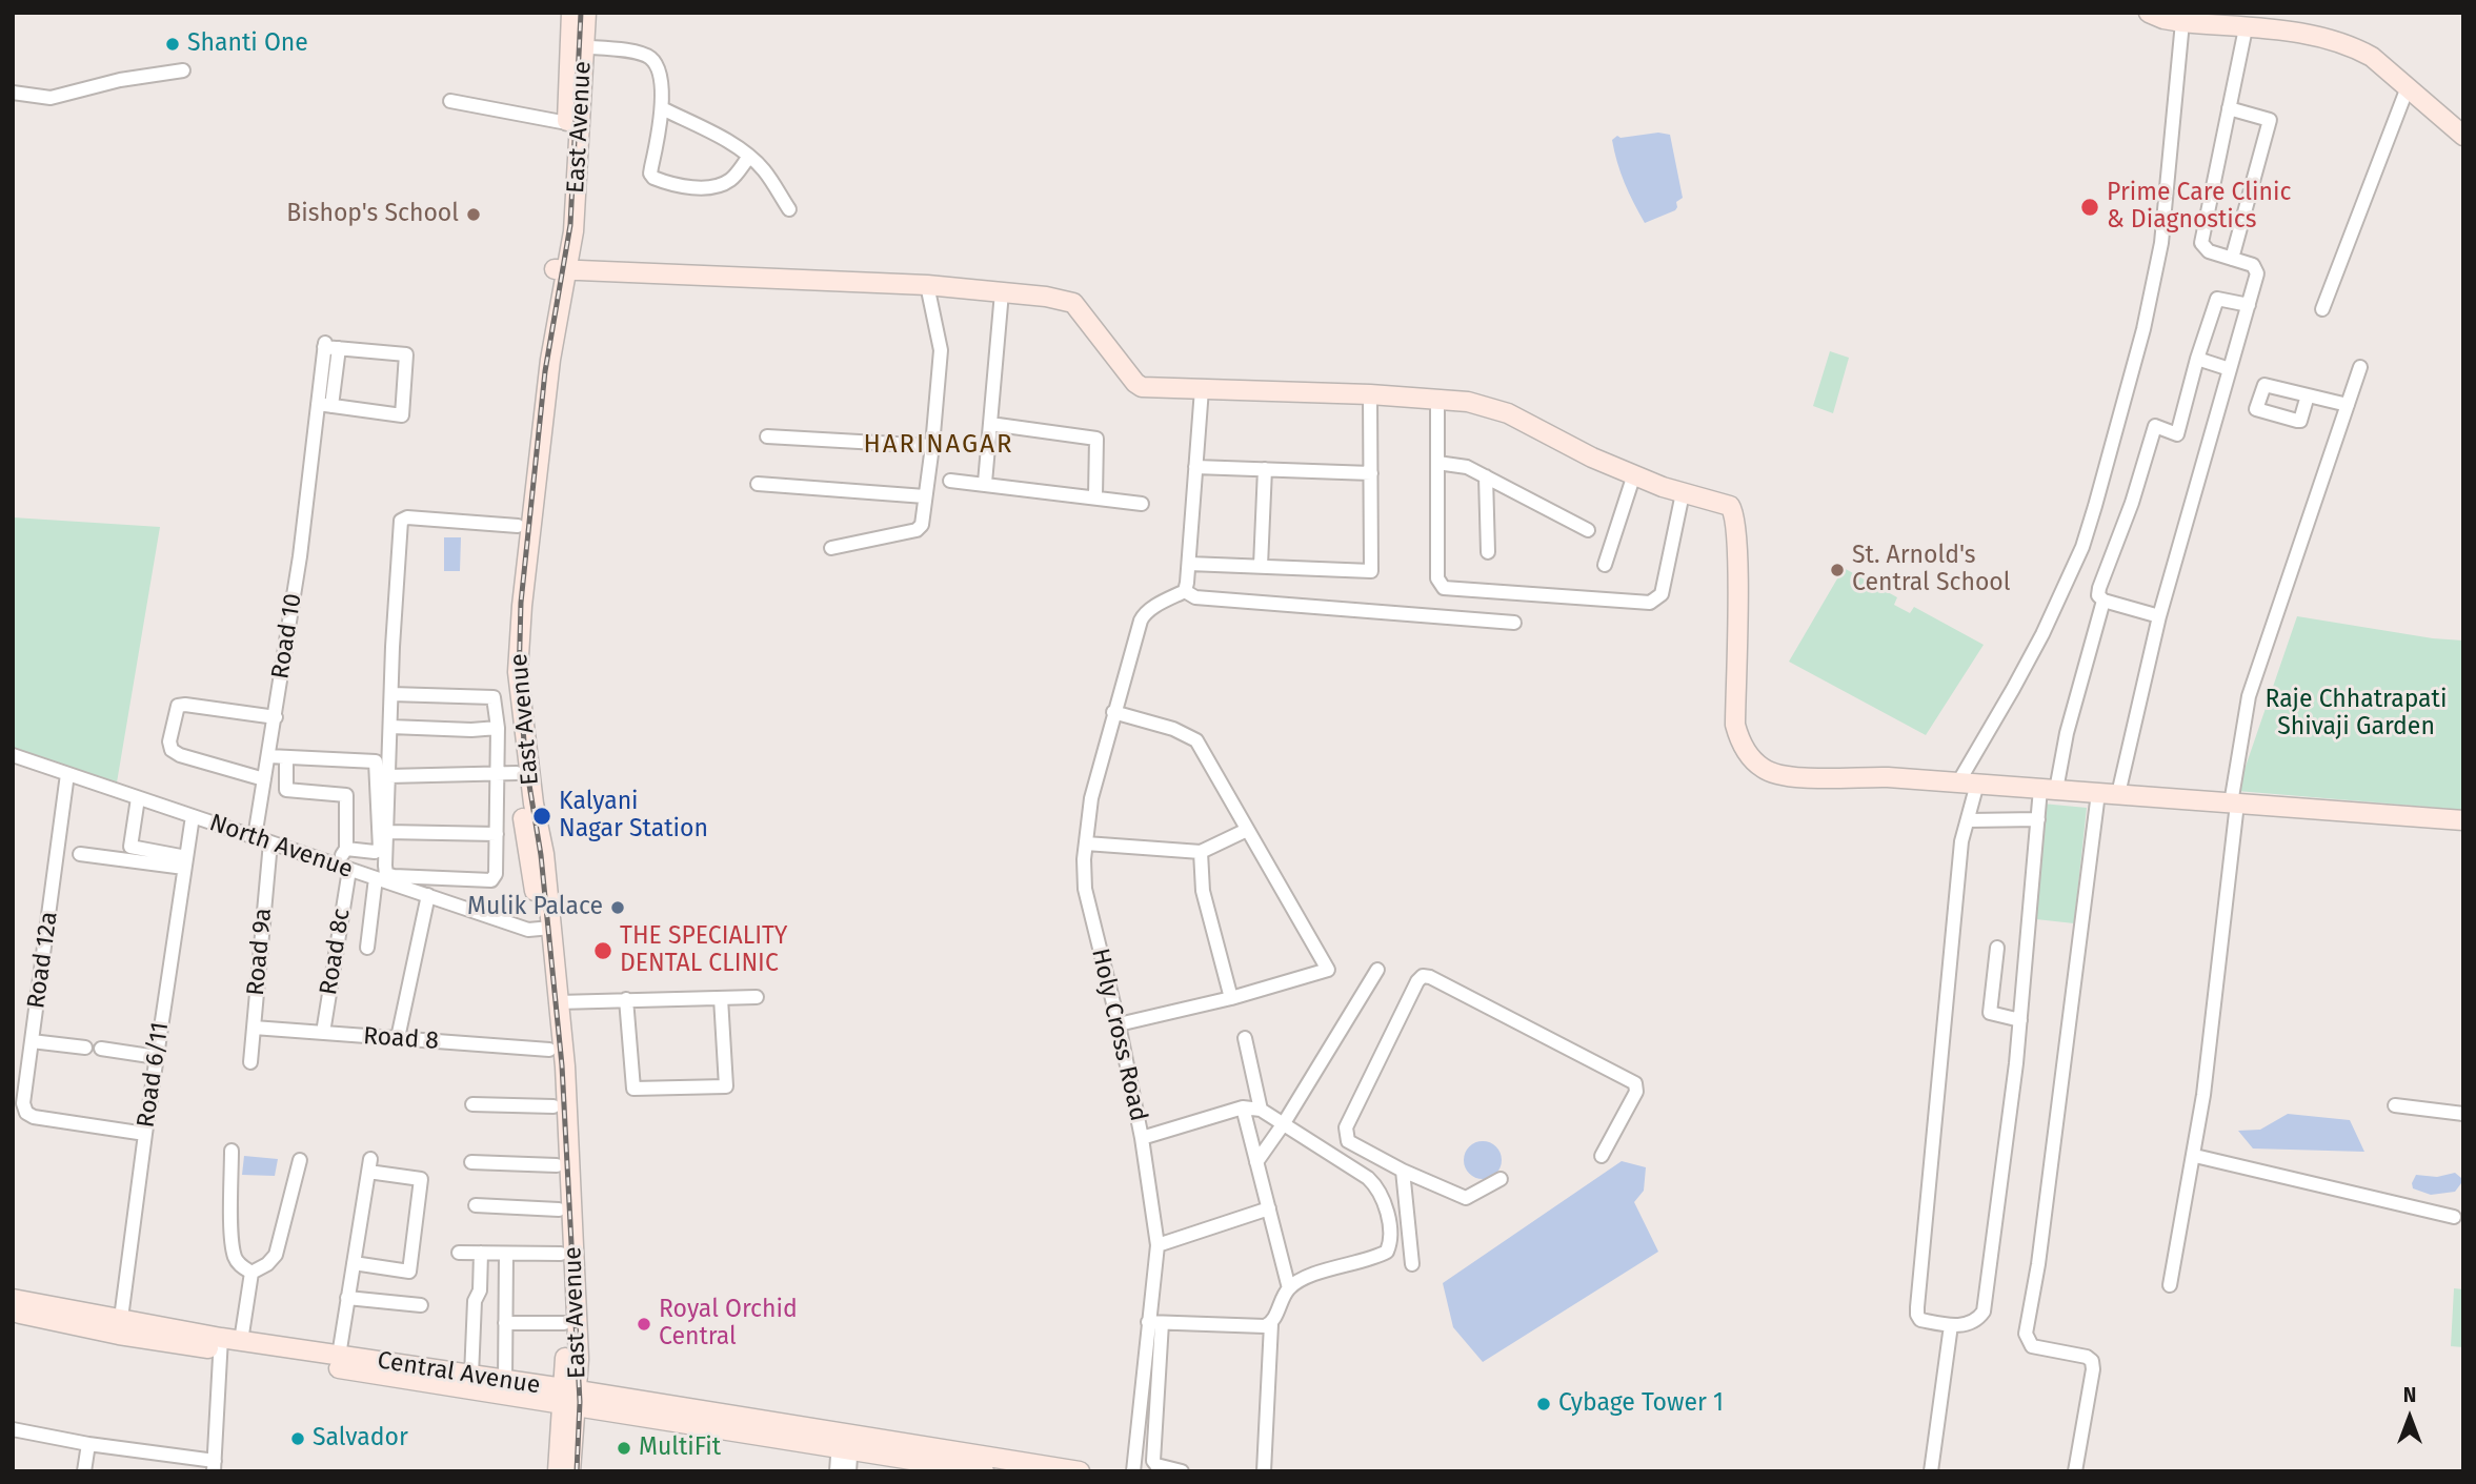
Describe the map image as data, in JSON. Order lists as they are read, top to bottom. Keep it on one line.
{"streets":{"street":["East Avenue","Road 10","North Avenue","Road 9a","Road 8c","Road 12a","Holy Cross Road","Road 8","Road 6/11","Central Avenue"]},"crossings":[["East Avenue","North Avenue"],["East Avenue","Road 8"],["East Avenue","Central Avenue"],["Road 10","North Avenue"],["North Avenue","Road 9a"],["North Avenue","Road 8c"],["North Avenue","Road 12a"],["North Avenue","Road 6/11"],["Road 9a","Road 8"],["Road 8c","Road 8"],["Road 12a","Road 6/11"],["Road 6/11","Central Avenue"]],"districts":["HARINAGAR"],"parks":["Raje Chhatrapati Shivaji Garden"],"places":["Shanti One","Prime Care Clinic & Diagnostics","Bishop's School","St. Arnold's Central School","Kalyani Nagar Station","Mulik Palace","THE SPECIALITY DENTAL CLINIC","Royal Orchid Central","Cybage Tower 1","Salvador","MultiFit"],"north":"top"}
